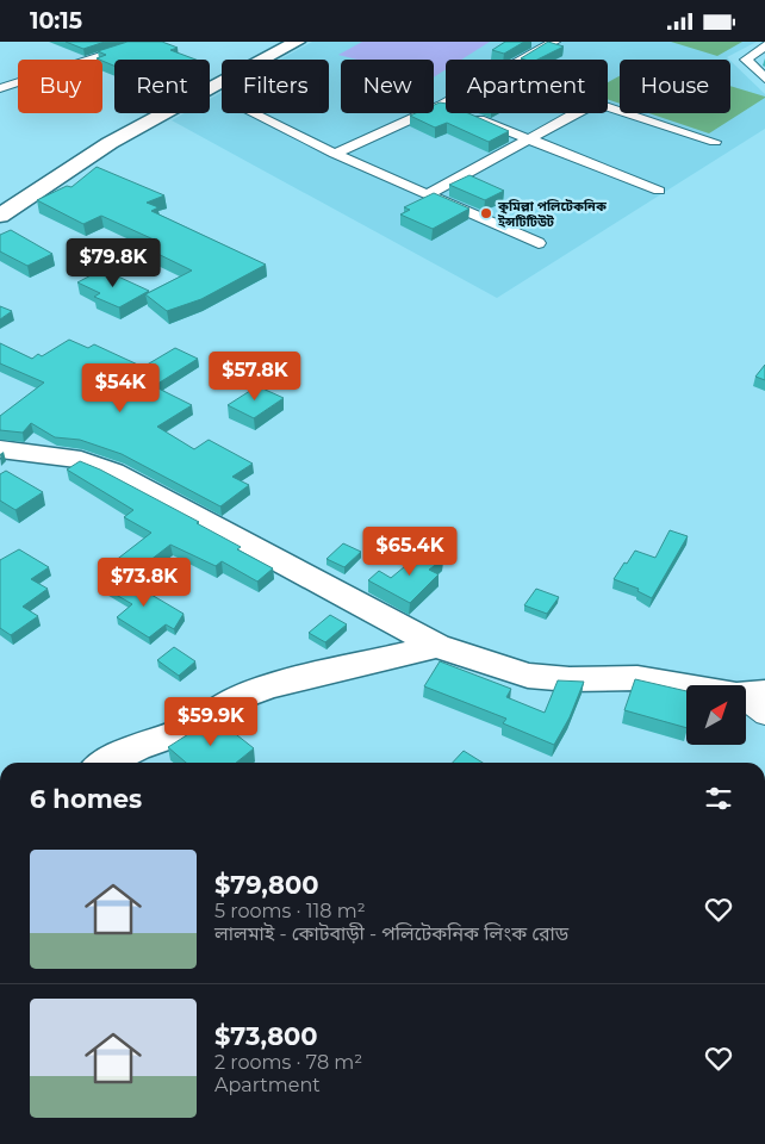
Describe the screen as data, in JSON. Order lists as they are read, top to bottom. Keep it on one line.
{"places":["কুমিল্লা পলিটেকনিক ইন্সটিটিউট"],"north":"top right","page":{"status":"10:15","chip":["Buy","Rent","Filters","New","Apartment","House"],"price":["$79.8K","$57.8K","$54K","$65.4K","$73.8K","$59.9K"],"heading":"6 homes","list":[{"name":"$79,800","note":"5 rooms · 118 m² · লালমাই - কোটবাড়ী - পলিটেকনিক লিংক রোড"},{"name":"$73,800","note":"2 rooms · 78 m² · Apartment"}]}}
